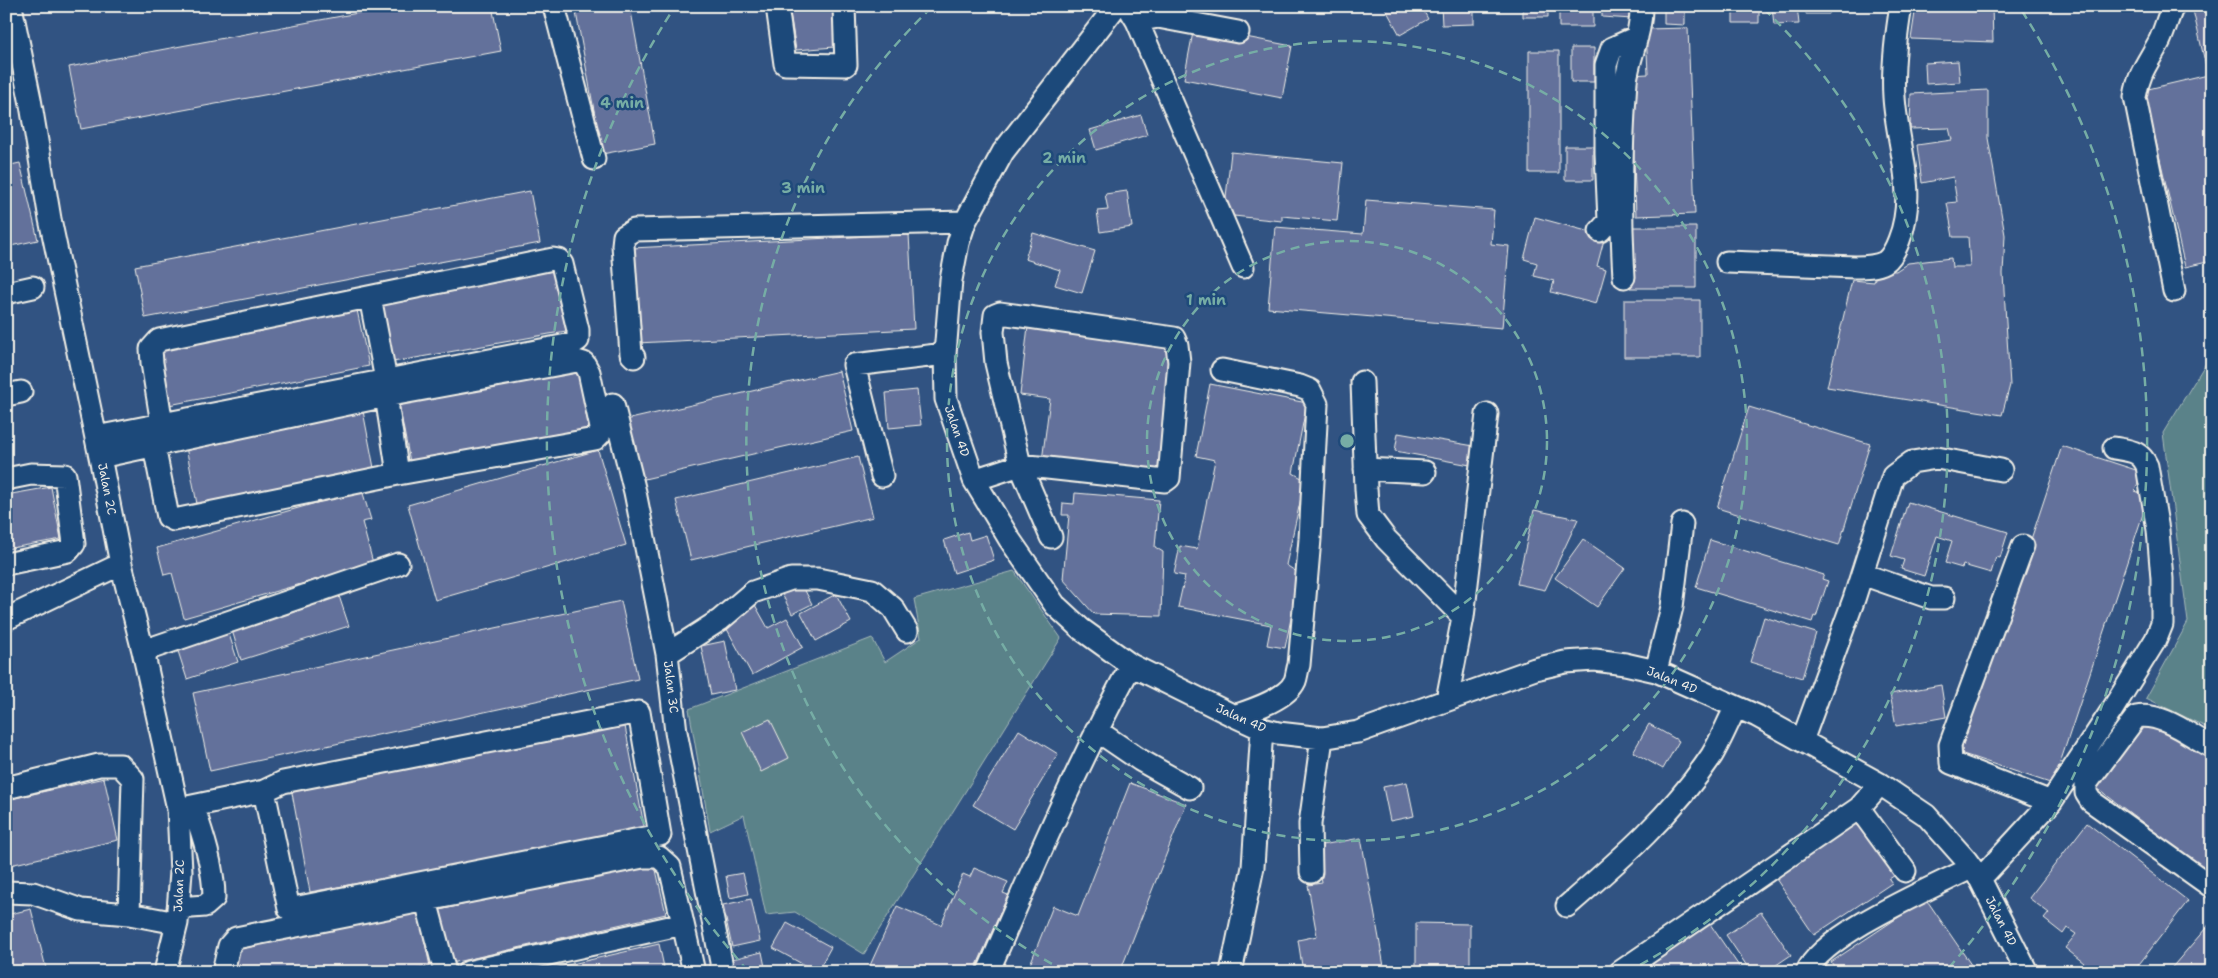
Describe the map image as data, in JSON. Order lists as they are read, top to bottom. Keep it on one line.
{"streets":{"street":["Jalan 4D","Jalan 2C","Jalan 3C"]},"rings":["4 min","2 min","3 min","1 min"]}
